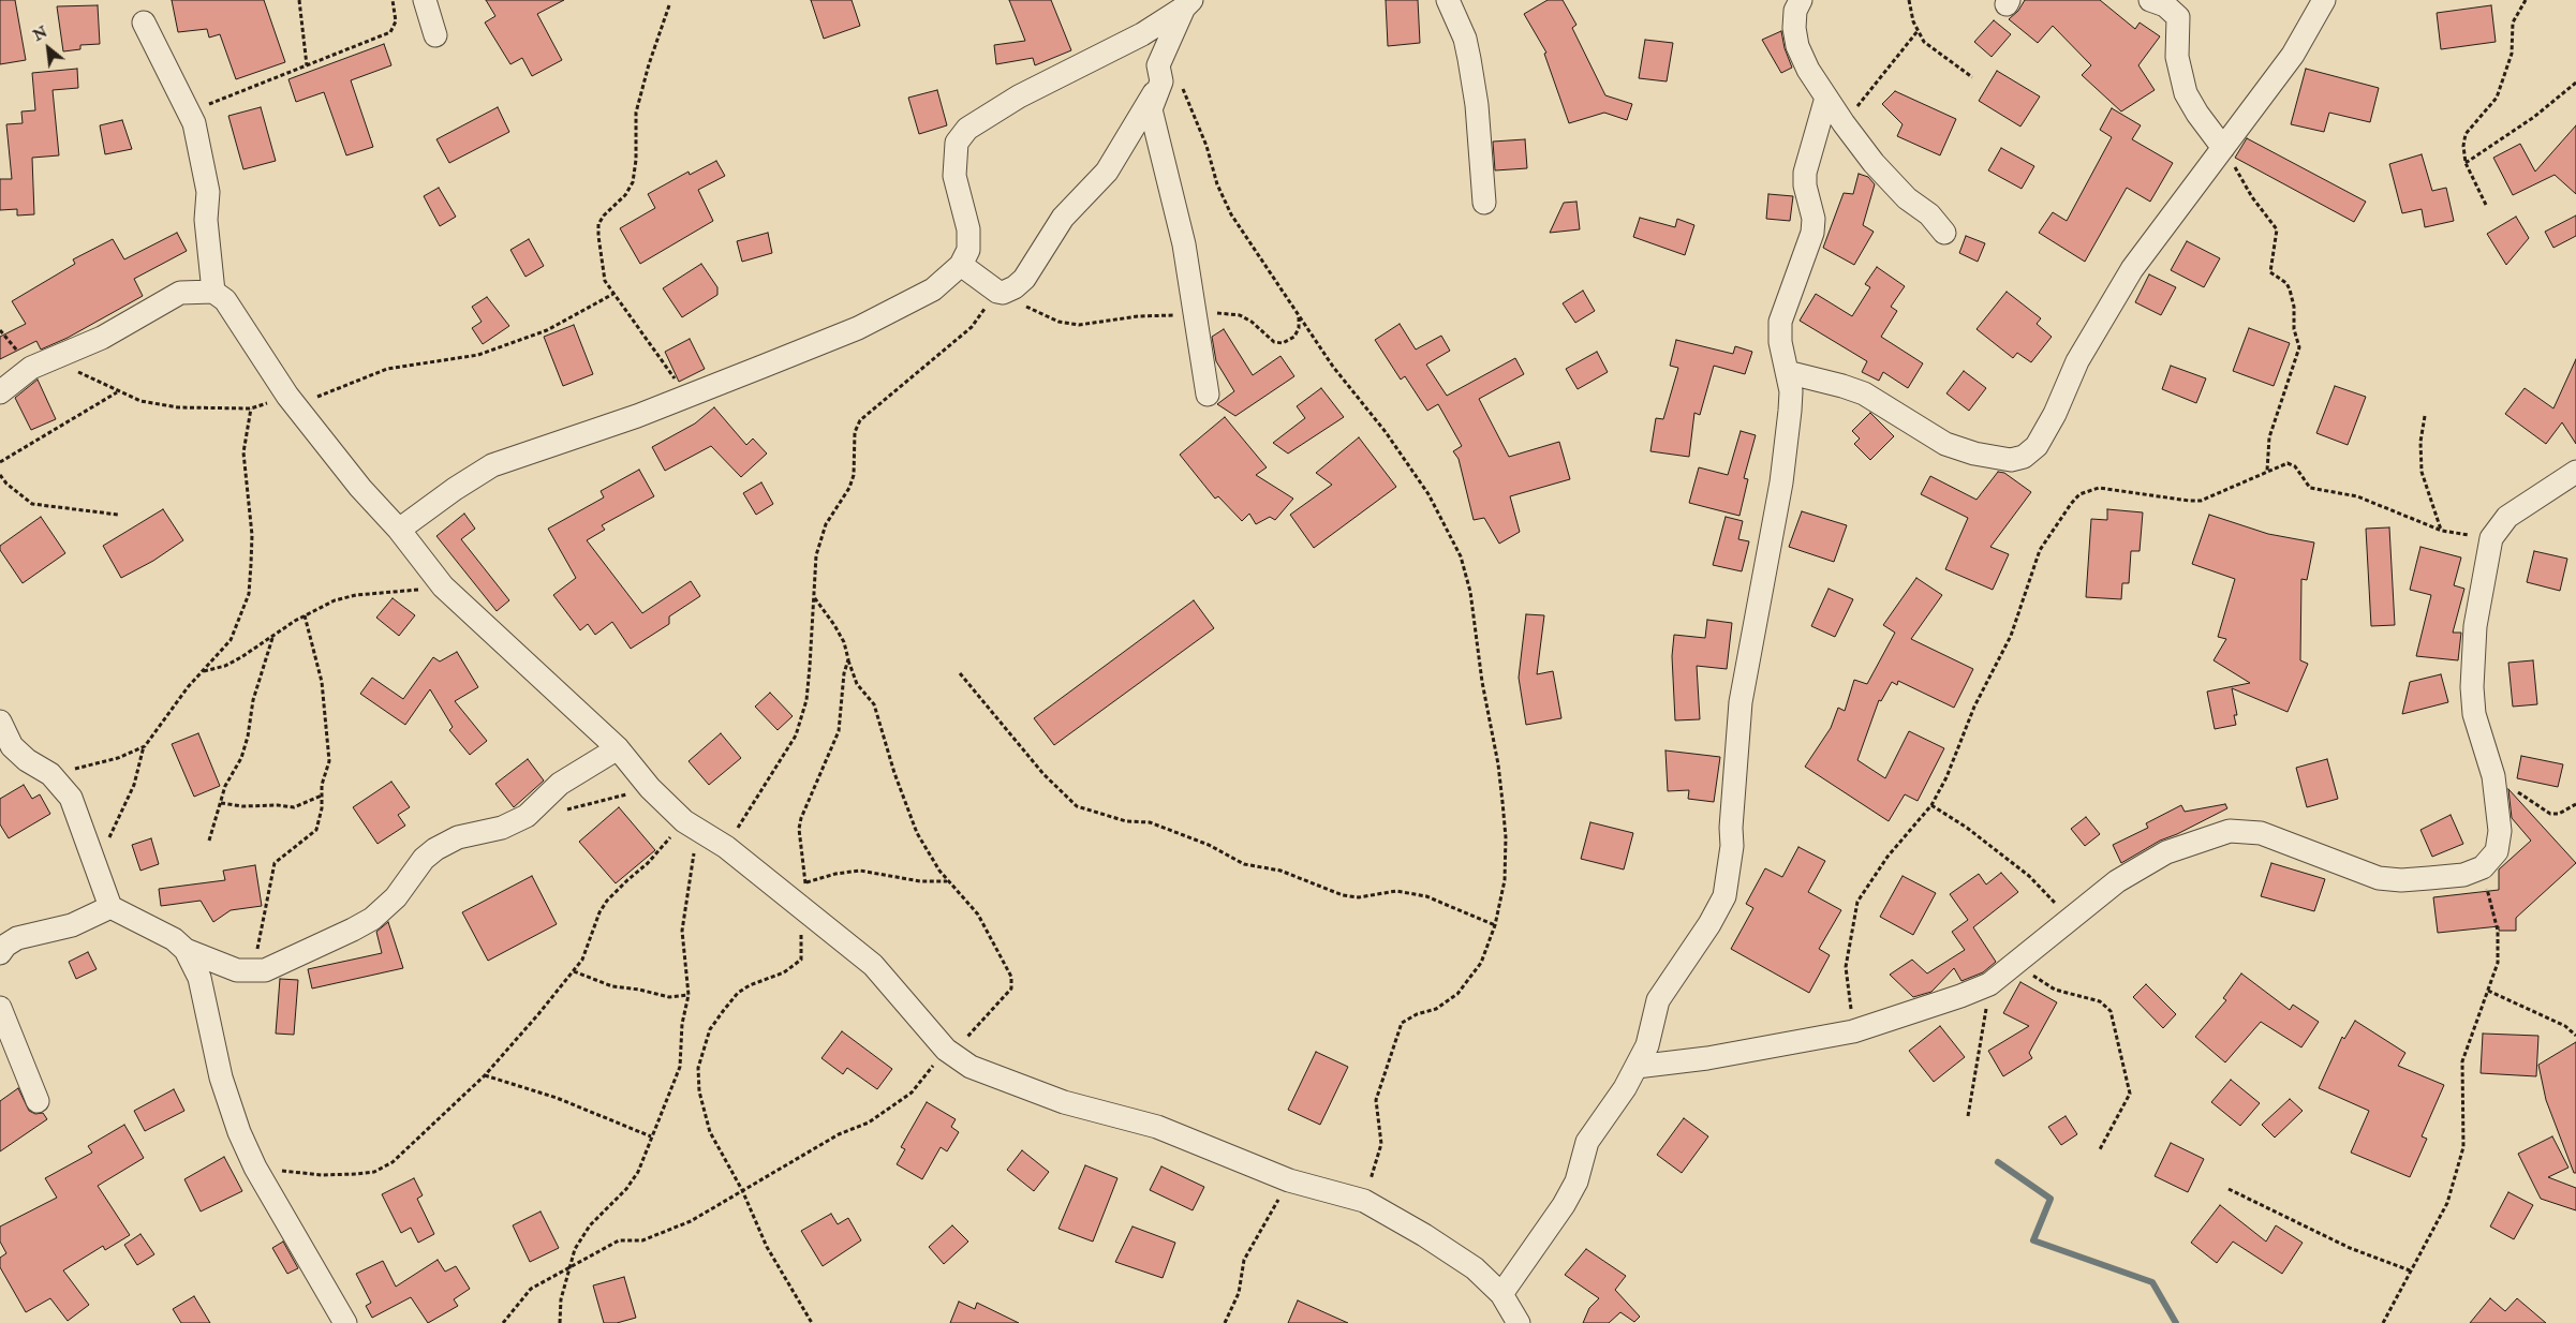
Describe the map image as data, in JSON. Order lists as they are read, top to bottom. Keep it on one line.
{"north":"top left"}
